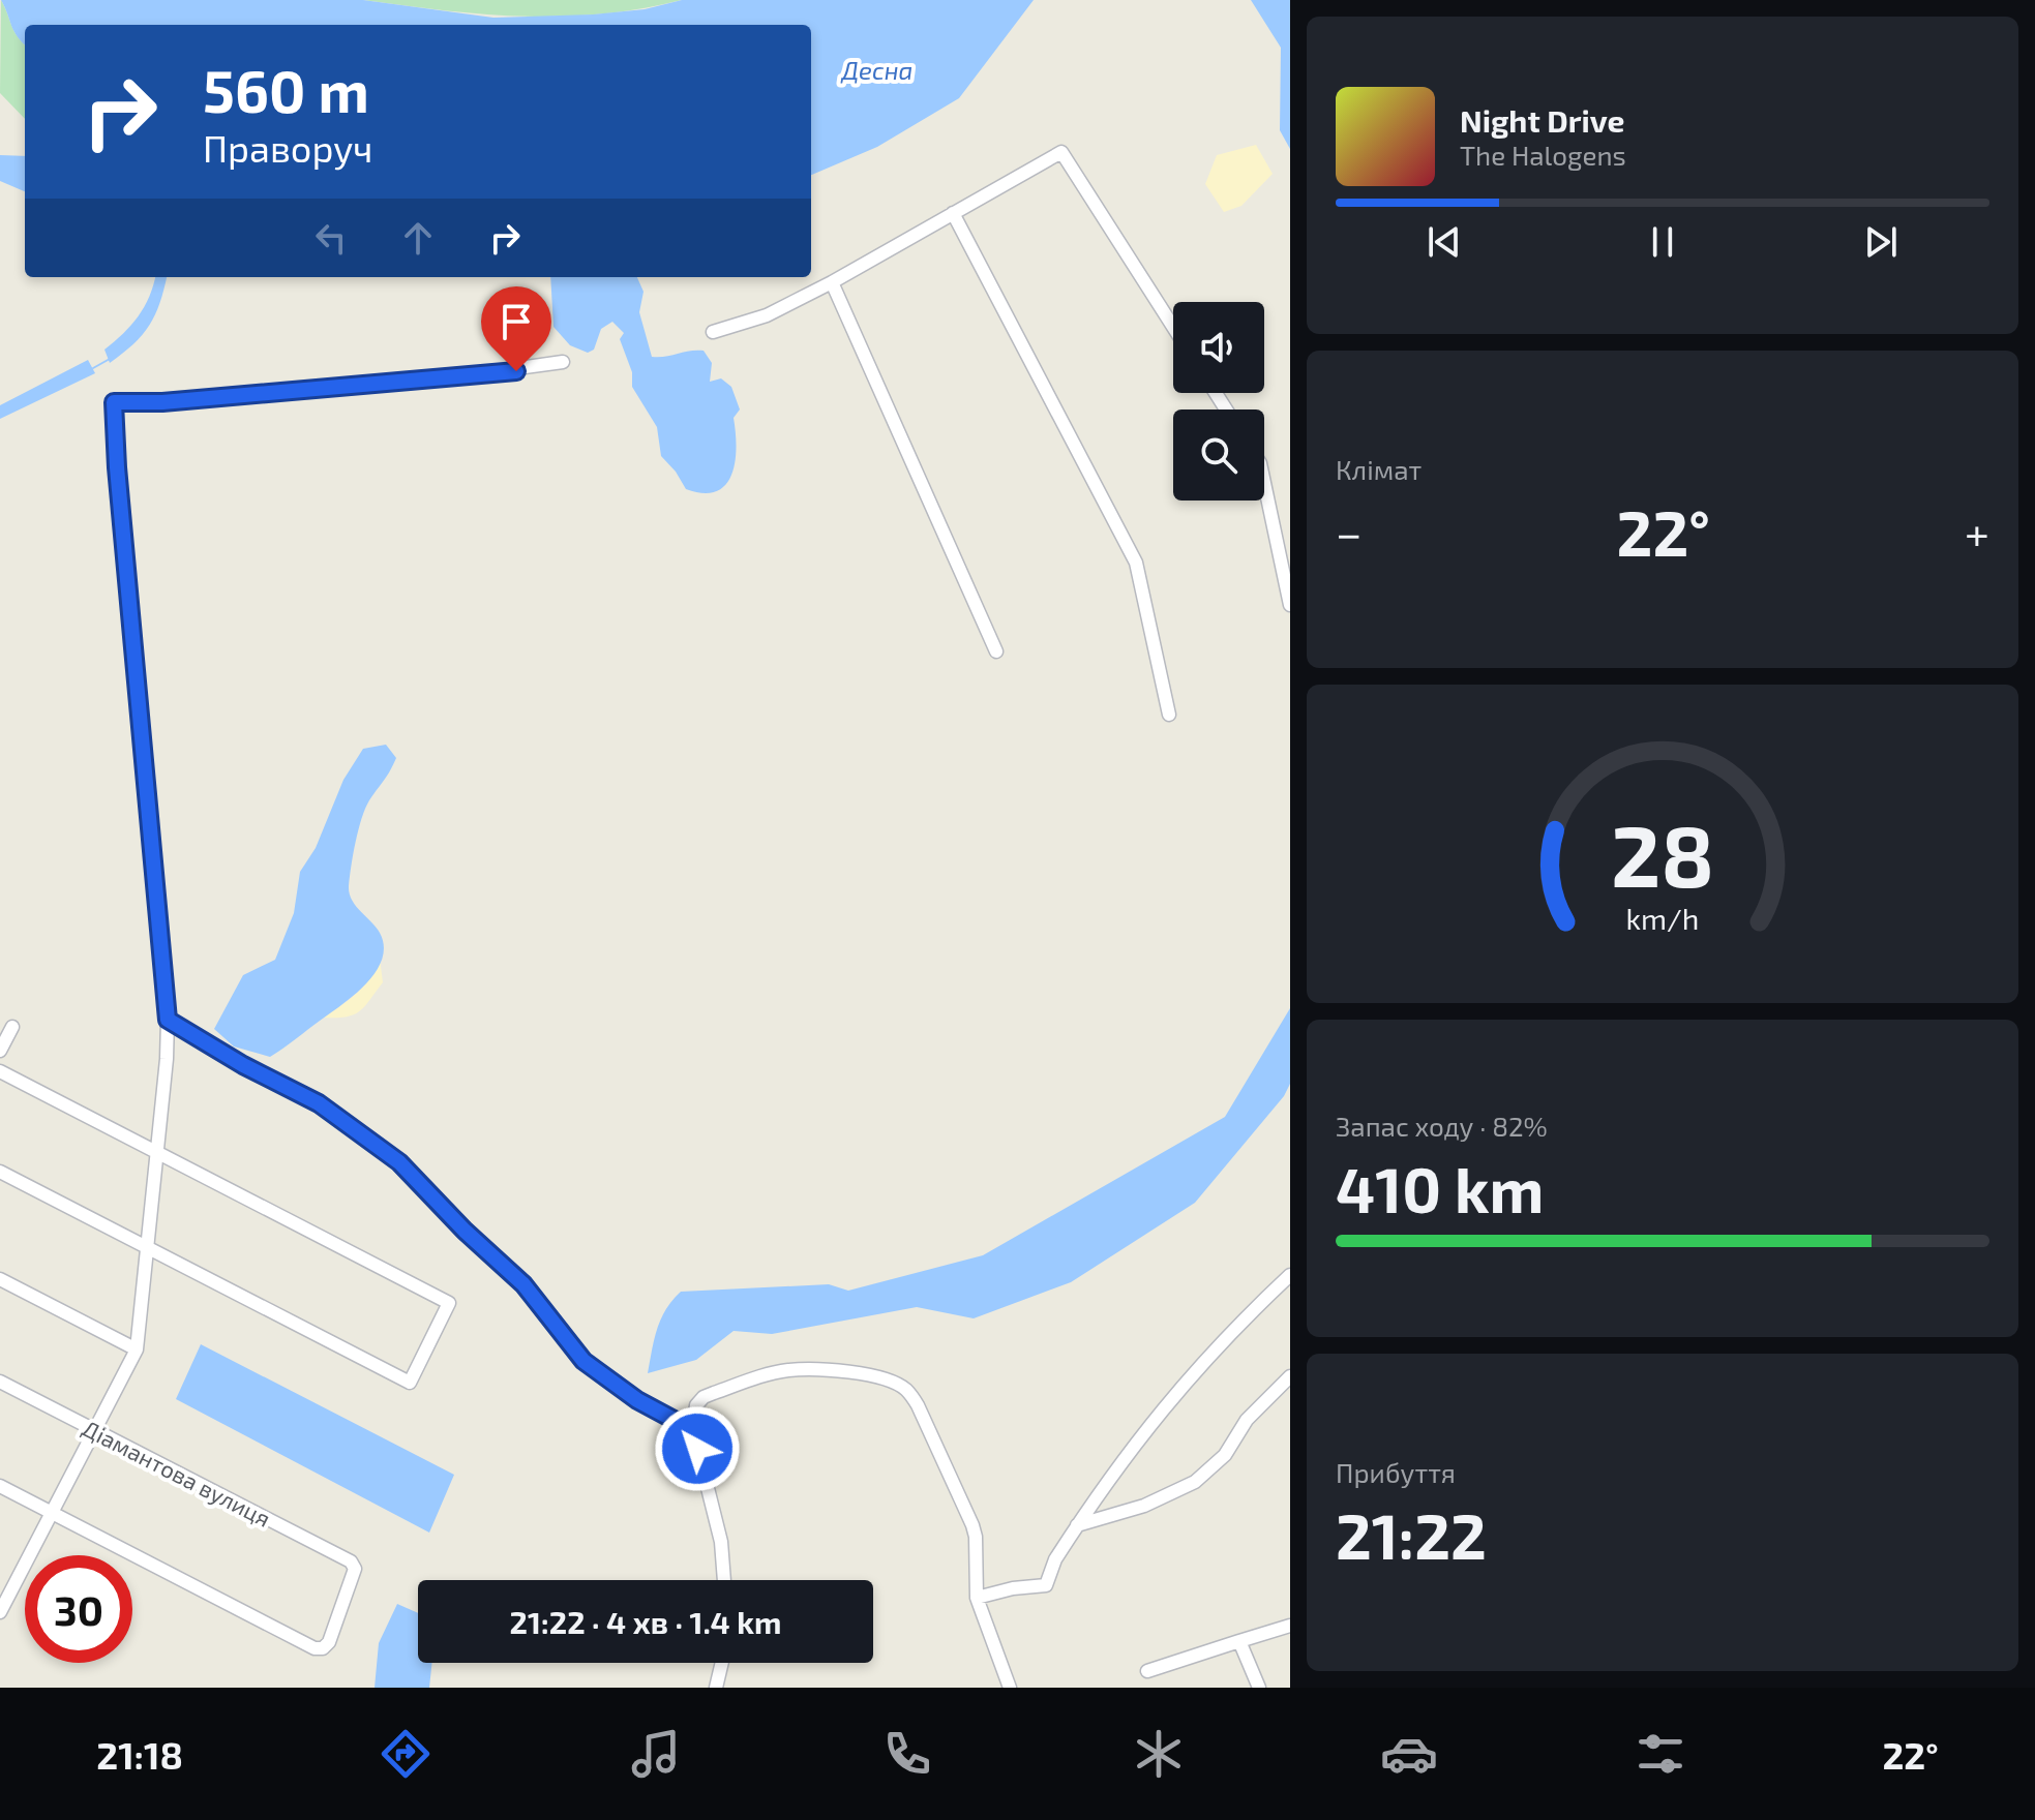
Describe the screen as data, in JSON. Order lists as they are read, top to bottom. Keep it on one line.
{"streets":{"street":["Діамантова вулиця"]},"water":["Десна"],"page":{"turn":["560 m","Праворуч"],"song":["Night Drive","The Halogens"],"tile":["Клімат",["Запас ходу · 82%","410 km"],["Прибуття","21:22"]],"heat":["−","22°","+"],"limit":"30","trip":"21:22 · 4 хв · 1.4 km","tabs":["21:18","22°"],"gauge":["28","km/h"]}}
